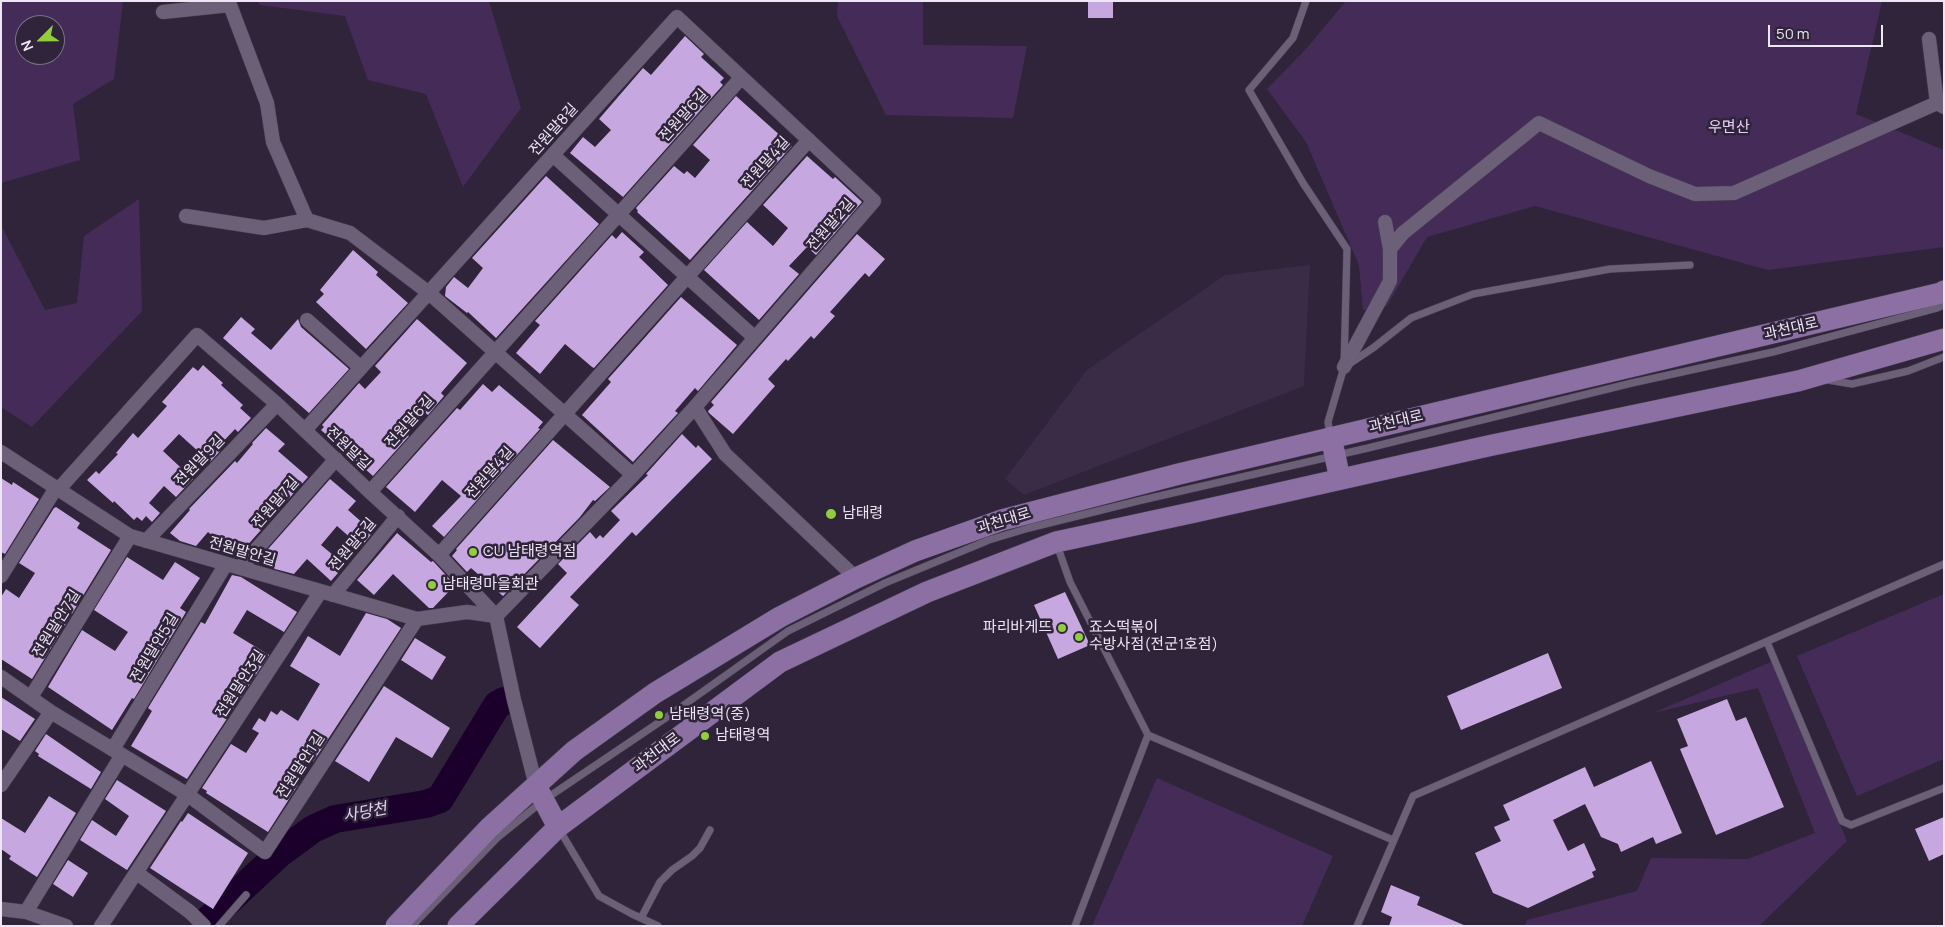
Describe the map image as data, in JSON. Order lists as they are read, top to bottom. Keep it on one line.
{"streets":{"main road":["과천대로"],"street":["전원말6길","전원말8길","전원말4길","전원말2길","전원말길","전원말9길","전원말7길","전원말5길","전원말안길","전원말안7길","전원말안5길","전원말안3길","전원말안1길"]},"crossings":[["전원말6길","전원말8길"],["전원말6길","전원말4길"],["전원말6길","전원말길"],["전원말8길","전원말4길"],["전원말8길","전원말길"],["전원말4길","전원말2길"],["전원말4길","전원말길"],["전원말2길","전원말길"],["전원말2길","전원말안길"],["전원말길","전원말9길"],["전원말길","전원말7길"],["전원말길","전원말5길"],["전원말길","전원말안길"],["전원말9길","전원말안길"],["전원말7길","전원말안길"],["전원말5길","전원말안길"],["전원말5길","전원말안3길"],["전원말안길","전원말안7길"],["전원말안길","전원말안5길"],["전원말안길","전원말안3길"],["전원말안길","전원말안1길"],["전원말안3길","전원말안1길"]],"water":["사당천"],"parks":["우면산"],"places":["남태령","CU 남태령역점","남태령마을회관","파리바게뜨","죠스떡볶이 수방사점(전군1호점)","남태령역(중)","남태령역"],"scale_bar":"50 m","north":"bottom left"}
